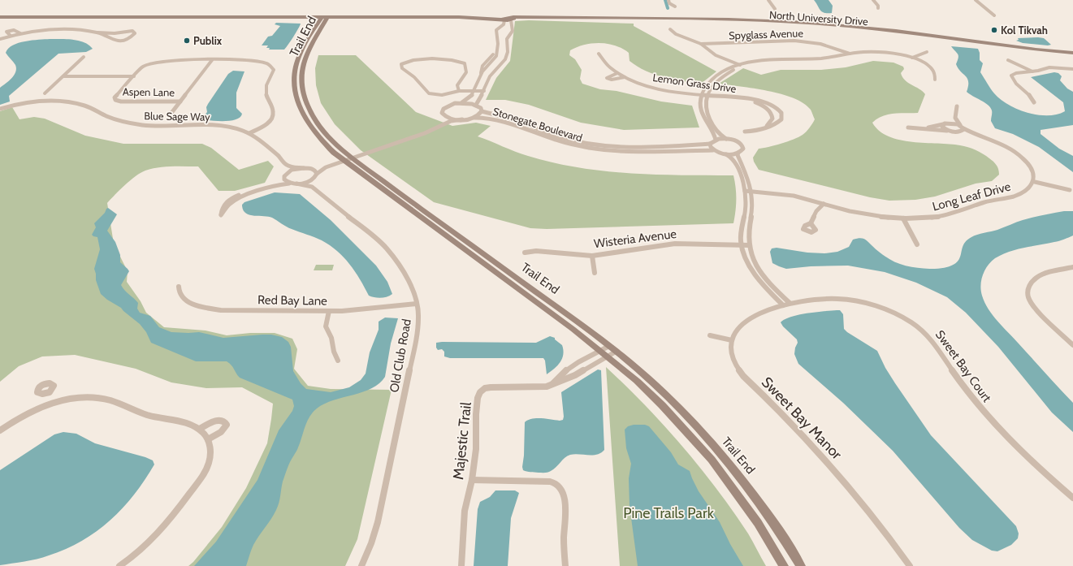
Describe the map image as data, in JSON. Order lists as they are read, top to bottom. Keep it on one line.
{"streets":{"street":["North University Drive","Spyglass Avenue","Trail End","Lemon Grass Drive","Aspen Lane","Blue Sage Way","Stonegate Boulevard","Long Leaf Drive","Wisteria Avenue","Red Bay Lane","Old Club Road","Sweet Bay Court","Sweet Bay Manor","Majestic Trail"]},"crossings":[["Trail End","Majestic Trail"],["Red Bay Lane","Old Club Road"]],"parks":["Pine Trails Park"],"places":["Kol Tikvah","Publix"]}
